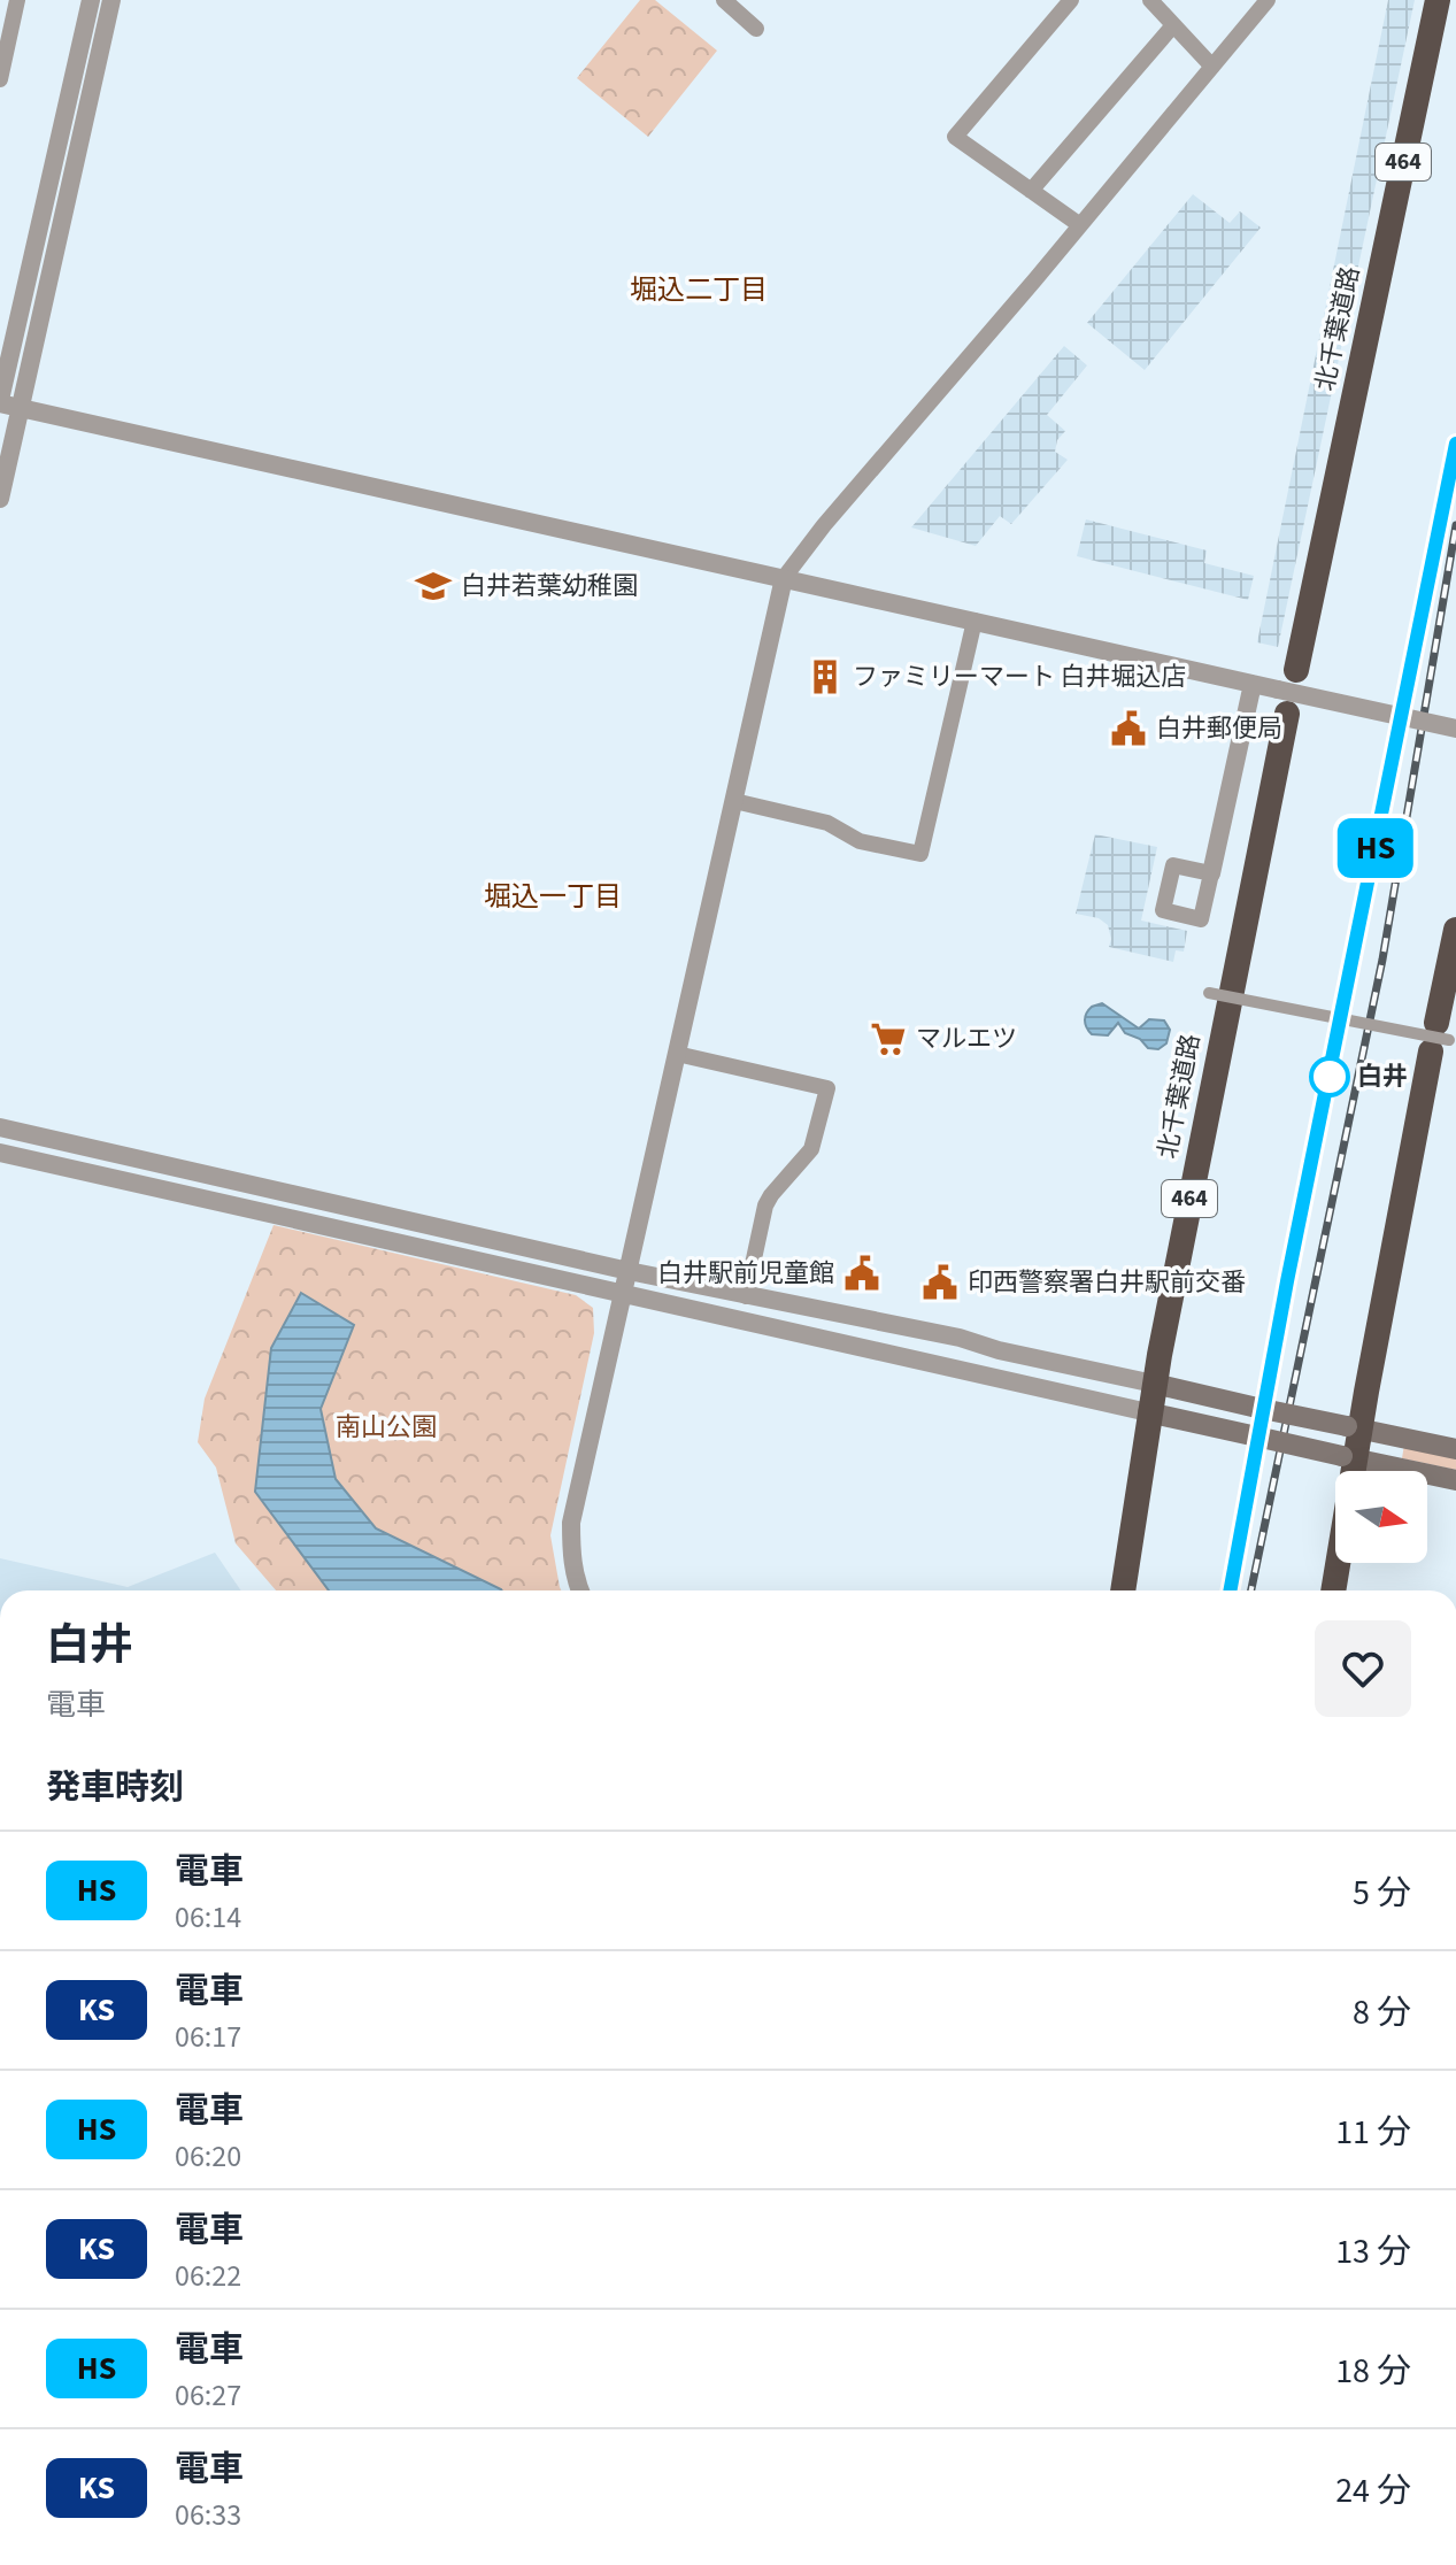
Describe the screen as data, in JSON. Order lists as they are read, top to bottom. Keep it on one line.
{"streets":{"highway":["464","北千葉道路"]},"districts":["堀込二丁目","堀込一丁目"],"parks":["南山公園"],"places":{"school or university":["白井若葉幼稚園"],"building":["ファミリーマート 白井堀込店"],"public building":["白井郵便局","白井駅前児童館","印西警察署白井駅前交番"],"supermarket":["マルエツ"],"other":["白井"]},"north":"right","page":{"on_map":"HS","heading":[["白井","電車"],"発車時刻"],"list":[{"mark":"HS","name":"電車","note":"06:14","value":"5 分"},{"mark":"KS","name":"電車","note":"06:17","value":"8 分"},{"mark":"HS","name":"電車","note":"06:20","value":"11 分"},{"mark":"KS","name":"電車","note":"06:22","value":"13 分"},{"mark":"HS","name":"電車","note":"06:27","value":"18 分"},{"mark":"KS","name":"電車","note":"06:33","value":"24 分"}]}}
